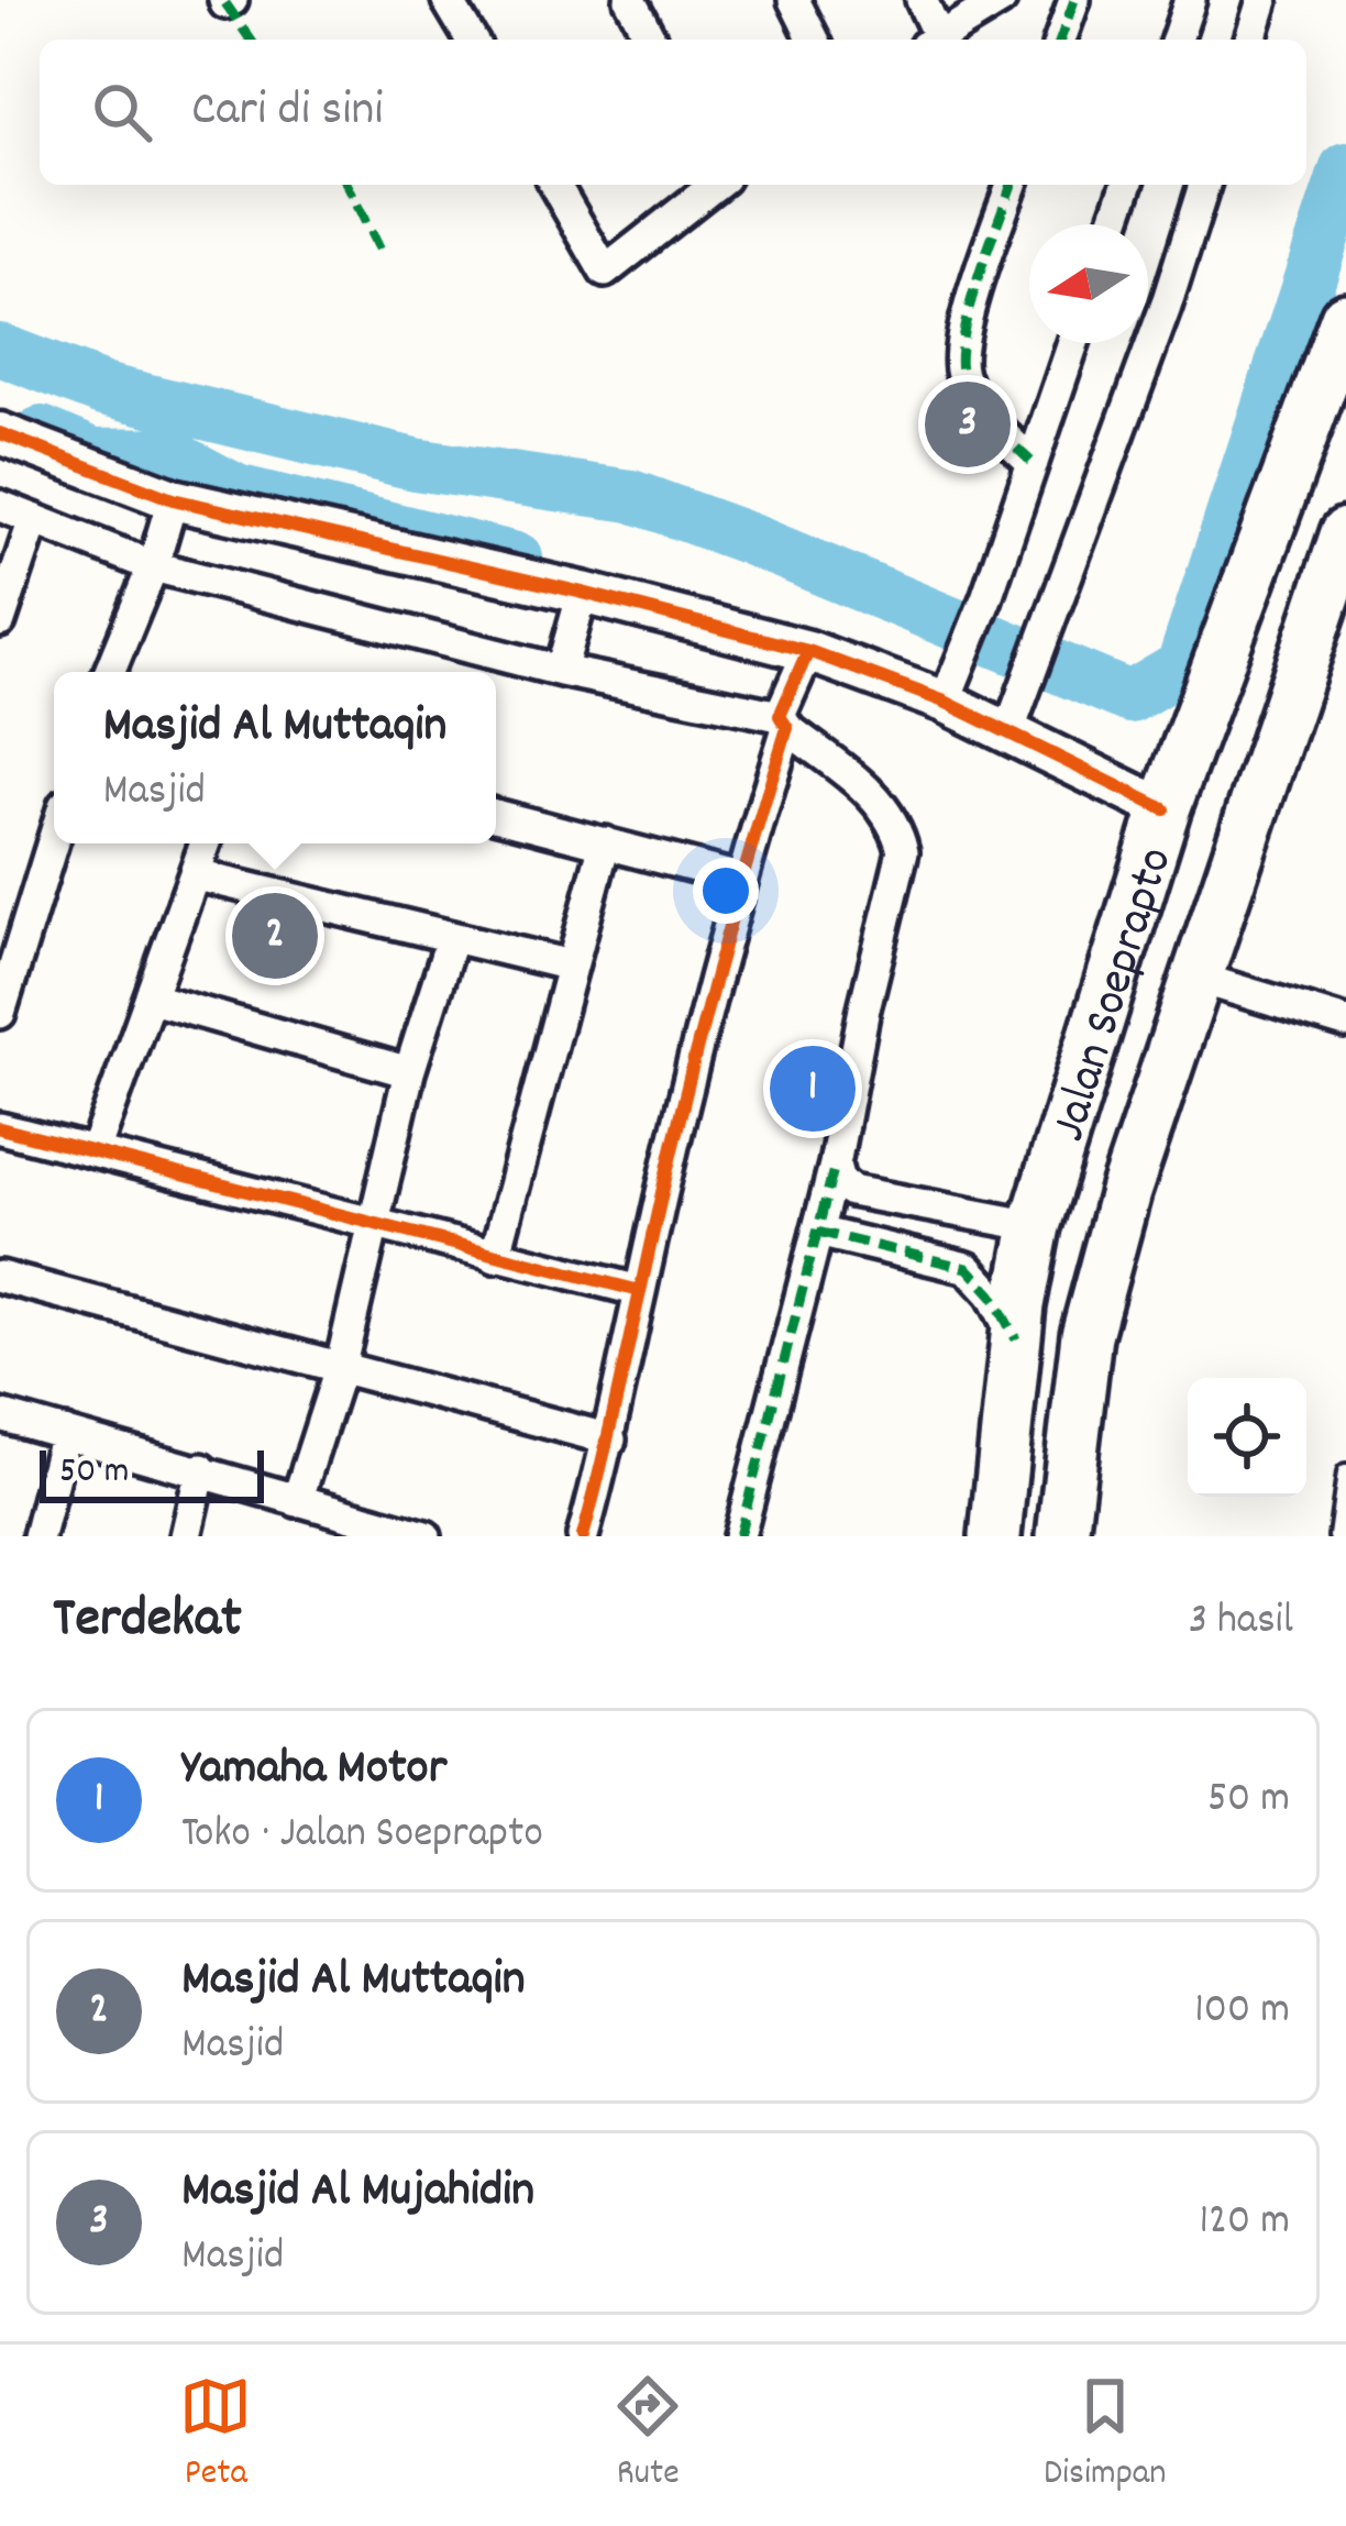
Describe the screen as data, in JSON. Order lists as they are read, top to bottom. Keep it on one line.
{"streets":{"highway":["Jalan Soeprapto"]},"scale_bar":"50 m","north":"left","page":{"search":"Cari di sini","pins":["3","2","1"],"popup":["Masjid Al Muttaqin","Masjid"],"scale":"50 m","heading":["Terdekat","3 hasil"],"list":[{"mark":"1","name":"Yamaha Motor","note":"Toko · Jalan Soeprapto","value":"50 m"},{"mark":"2","name":"Masjid Al Muttaqin","note":"Masjid","value":"100 m"},{"mark":"3","name":"Masjid Al Mujahidin","note":"Masjid","value":"120 m"}],"nav":["Peta","Rute","Disimpan"]}}
